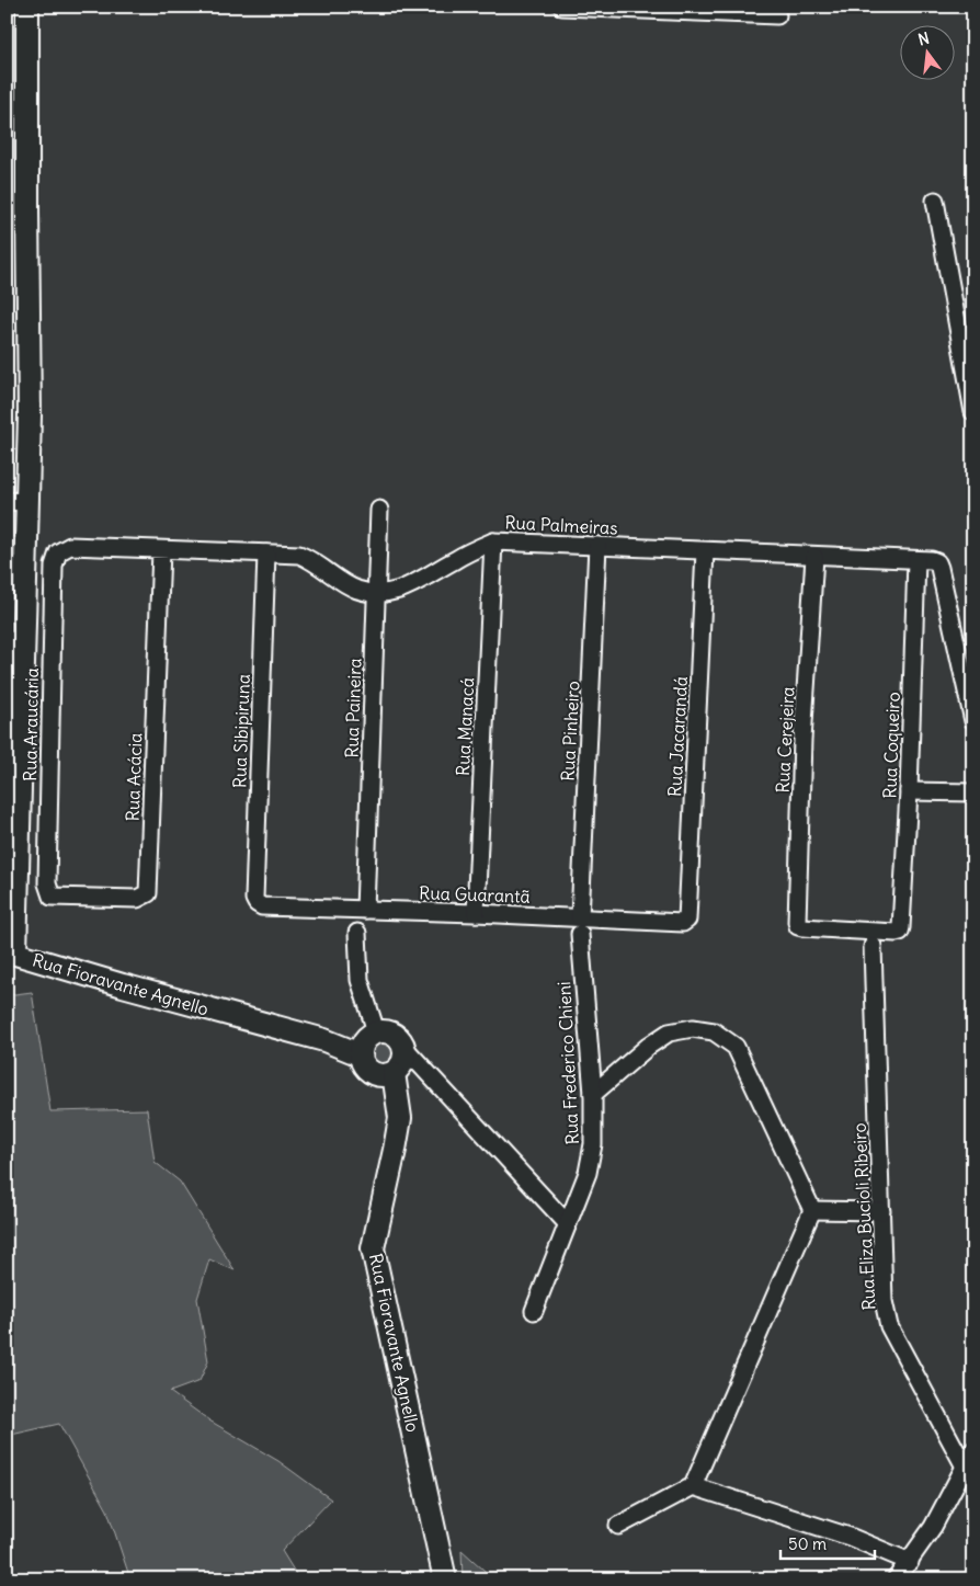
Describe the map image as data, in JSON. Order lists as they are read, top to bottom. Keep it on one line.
{"streets":{"main road":["Rua Fioravante Agnello"],"street":["Rua Palmeiras","Rua Paineira","Rua Araucária","Rua Manacá","Rua Sibipiruna","Rua Pinheiro","Rua Jacarandá","Rua Cerejeira","Rua Coqueiro","Rua Acácia","Rua Guarantã","Rua Frederico Chieni","Rua Eliza Bucioli Ribeiro"]},"crossings":[["Rua Palmeiras","Rua Paineira"],["Rua Palmeiras","Rua Araucária"],["Rua Palmeiras","Rua Manacá"],["Rua Palmeiras","Rua Sibipiruna"],["Rua Palmeiras","Rua Pinheiro"],["Rua Palmeiras","Rua Jacarandá"],["Rua Palmeiras","Rua Cerejeira"],["Rua Palmeiras","Rua Coqueiro"],["Rua Palmeiras","Rua Acácia"],["Rua Paineira","Rua Guarantã"],["Rua Araucária","Rua Acácia"],["Rua Manacá","Rua Guarantã"],["Rua Sibipiruna","Rua Guarantã"],["Rua Pinheiro","Rua Guarantã"],["Rua Pinheiro","Rua Frederico Chieni"],["Rua Jacarandá","Rua Guarantã"],["Rua Cerejeira","Rua Coqueiro"],["Rua Guarantã","Rua Frederico Chieni"]],"scale_bar":"50 m","north":"top"}
